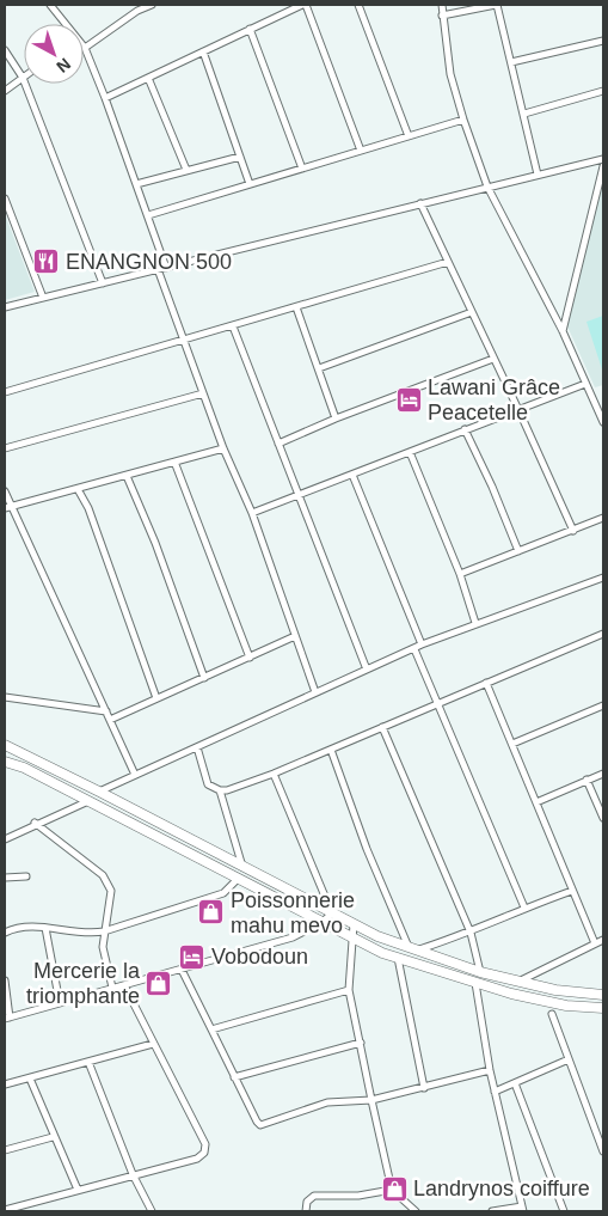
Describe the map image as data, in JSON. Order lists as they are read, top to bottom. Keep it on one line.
{"places":{"restaurant":["ENANGNON 500"],"hotel":["Lawani Grâce Peacetelle","Vobodoun"],"shop":["Poissonnerie mahu mevo","Mercerie la triomphante","Landrynos coiffure"]},"north":"bottom right"}
